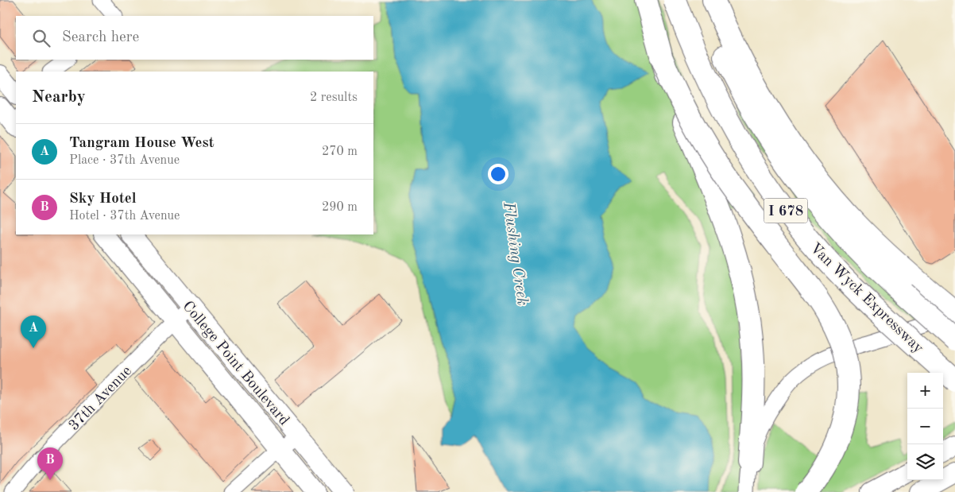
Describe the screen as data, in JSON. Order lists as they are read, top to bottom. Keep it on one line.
{"streets":{"highway":["I 678","Van Wyck Expressway"],"main road":["College Point Boulevard"],"street":["37th Avenue"]},"crossings":[["College Point Boulevard","37th Avenue"]],"water":["Flushing Creek"],"page":{"search":"Search here","heading":["Nearby","2 results"],"list":[{"mark":"A","name":"Tangram House West","note":"Place · 37th Avenue","value":"270 m"},{"mark":"B","name":"Sky Hotel","note":"Hotel · 37th Avenue","value":"290 m"}],"pins":["A","B"],"map_buttons":["+","−"]}}
